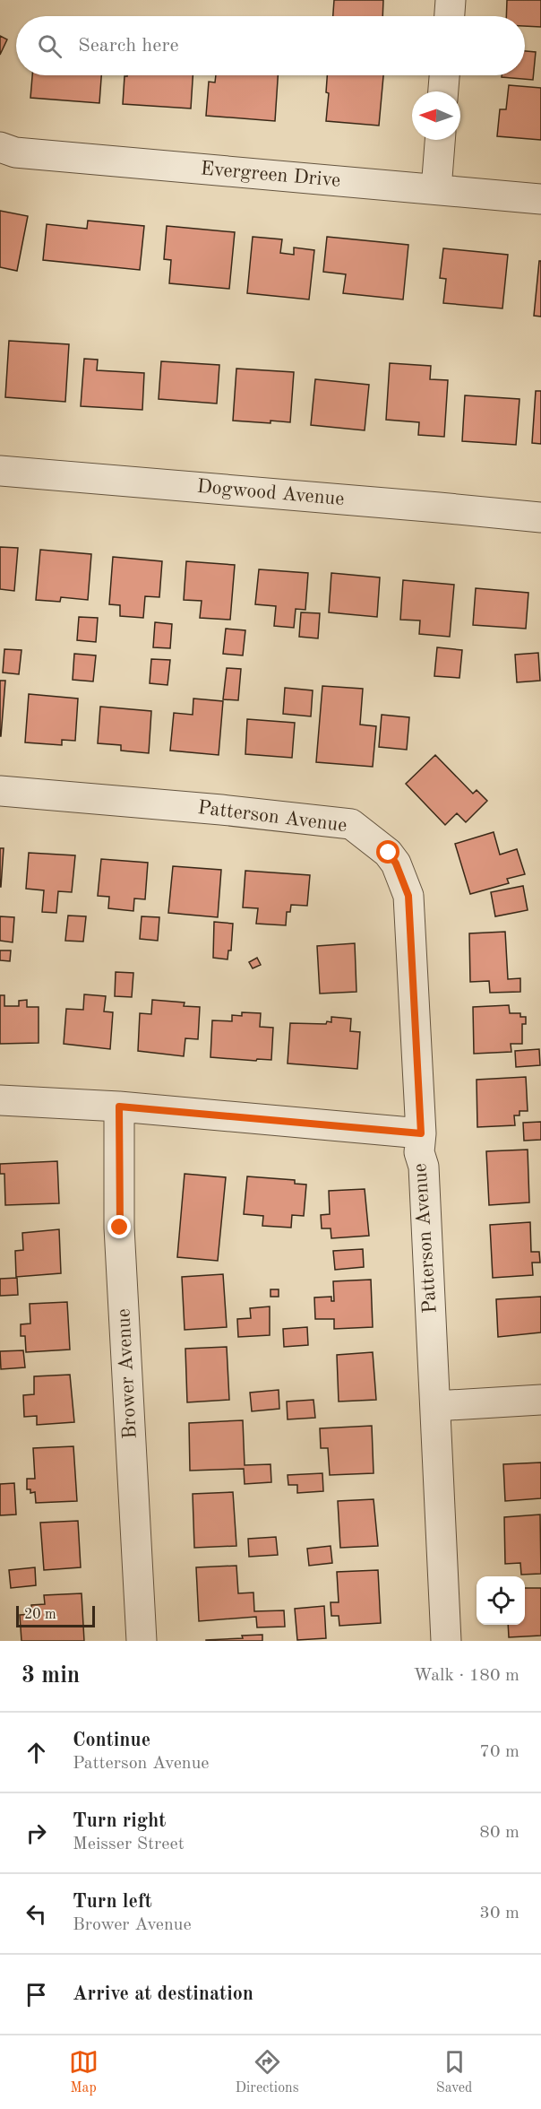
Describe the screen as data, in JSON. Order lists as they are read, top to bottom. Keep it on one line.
{"streets":{"street":["Evergreen Drive","Dogwood Avenue","Patterson Avenue","Brower Avenue"]},"scale_bar":"20 m","north":"left","page":{"search":"Search here","scale":"20 m","heading":["3 min","Walk · 180 m"],"list":[["Continue","Patterson Avenue","70 m"],["Turn right","Meisser Street","80 m"],["Turn left","Brower Avenue","30 m"],"Arrive at destination"],"nav":["Map","Directions","Saved"]}}
